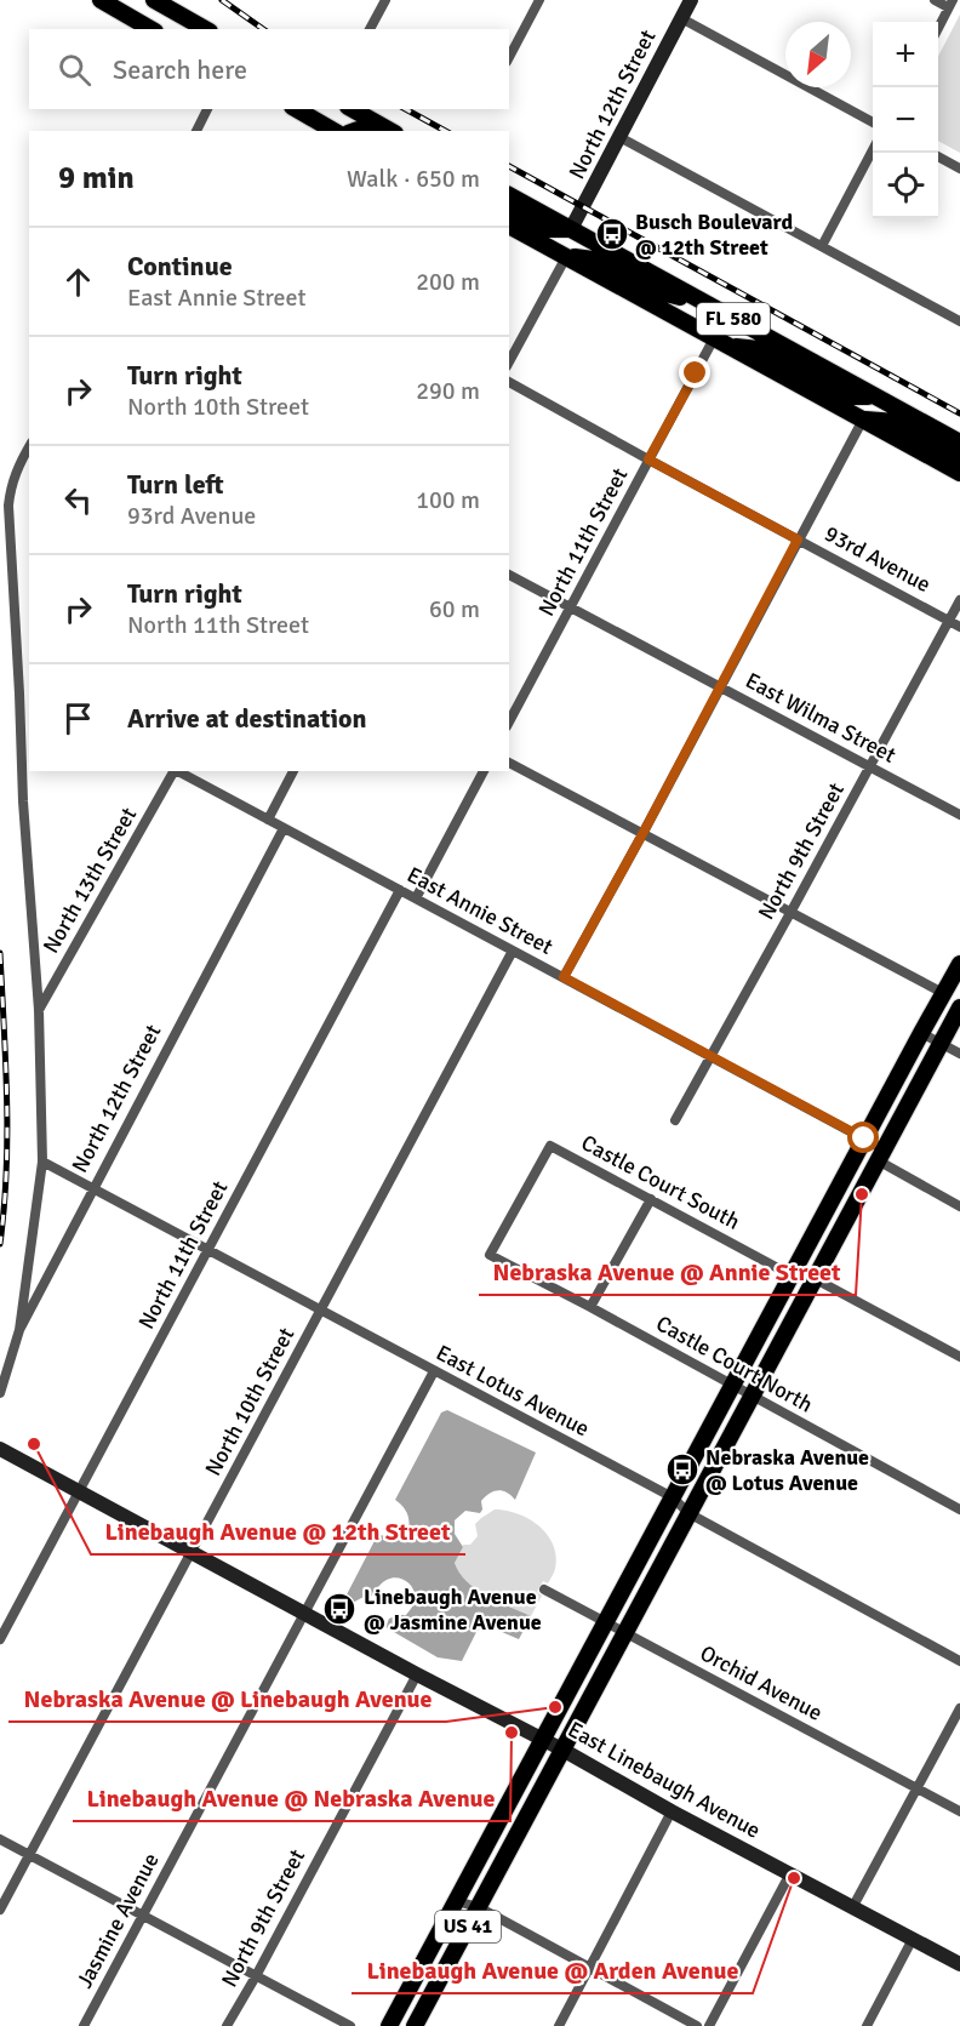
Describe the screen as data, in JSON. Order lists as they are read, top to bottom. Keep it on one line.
{"streets":{"main road":["FL 580","US 41"],"street":["North 12th Street","North 11th Street","93rd Avenue","East Wilma Street","North 9th Street","North 13th Street","East Annie Street","Castle Court South","Castle Court North","East Lotus Avenue","North 10th Street","Orchid Avenue","East Linebaugh Avenue","Jasmine Avenue"]},"crossings":[["North 12th Street","FL 580"],["North 12th Street","East Annie Street"],["North 12th Street","East Lotus Avenue"],["FL 580","North 11th Street"],["North 11th Street","93rd Avenue"],["North 11th Street","East Wilma Street"],["North 11th Street","East Annie Street"],["North 11th Street","East Lotus Avenue"],["North 11th Street","East Linebaugh Avenue"],["93rd Avenue","North 9th Street"],["East Wilma Street","North 9th Street"],["North 9th Street","East Annie Street"],["North 9th Street","East Linebaugh Avenue"],["East Annie Street","North 10th Street"],["East Annie Street","US 41"],["Castle Court South","Castle Court North"],["Castle Court South","US 41"],["Castle Court North","US 41"],["East Lotus Avenue","North 10th Street"],["East Lotus Avenue","Jasmine Avenue"],["East Lotus Avenue","US 41"],["North 10th Street","East Linebaugh Avenue"],["Orchid Avenue","US 41"],["East Linebaugh Avenue","Jasmine Avenue"],["East Linebaugh Avenue","US 41"]],"places":{"bus stop":["Busch Boulevard @ 12th Street","Nebraska Avenue @ Lotus Avenue","Linebaugh Avenue @ Jasmine Avenue"],"other":["Nebraska Avenue @ Annie Street","Linebaugh Avenue @ 12th Street","Nebraska Avenue @ Linebaugh Avenue","Linebaugh Avenue @ Nebraska Avenue","Linebaugh Avenue @ Arden Avenue"]},"north":"bottom left","page":{"map_buttons":["+","−"],"search":"Search here","heading":["9 min","Walk · 650 m"],"list":[["Continue","East Annie Street","200 m"],["Turn right","North 10th Street","290 m"],["Turn left","93rd Avenue","100 m"],["Turn right","North 11th Street","60 m"],"Arrive at destination"]}}
